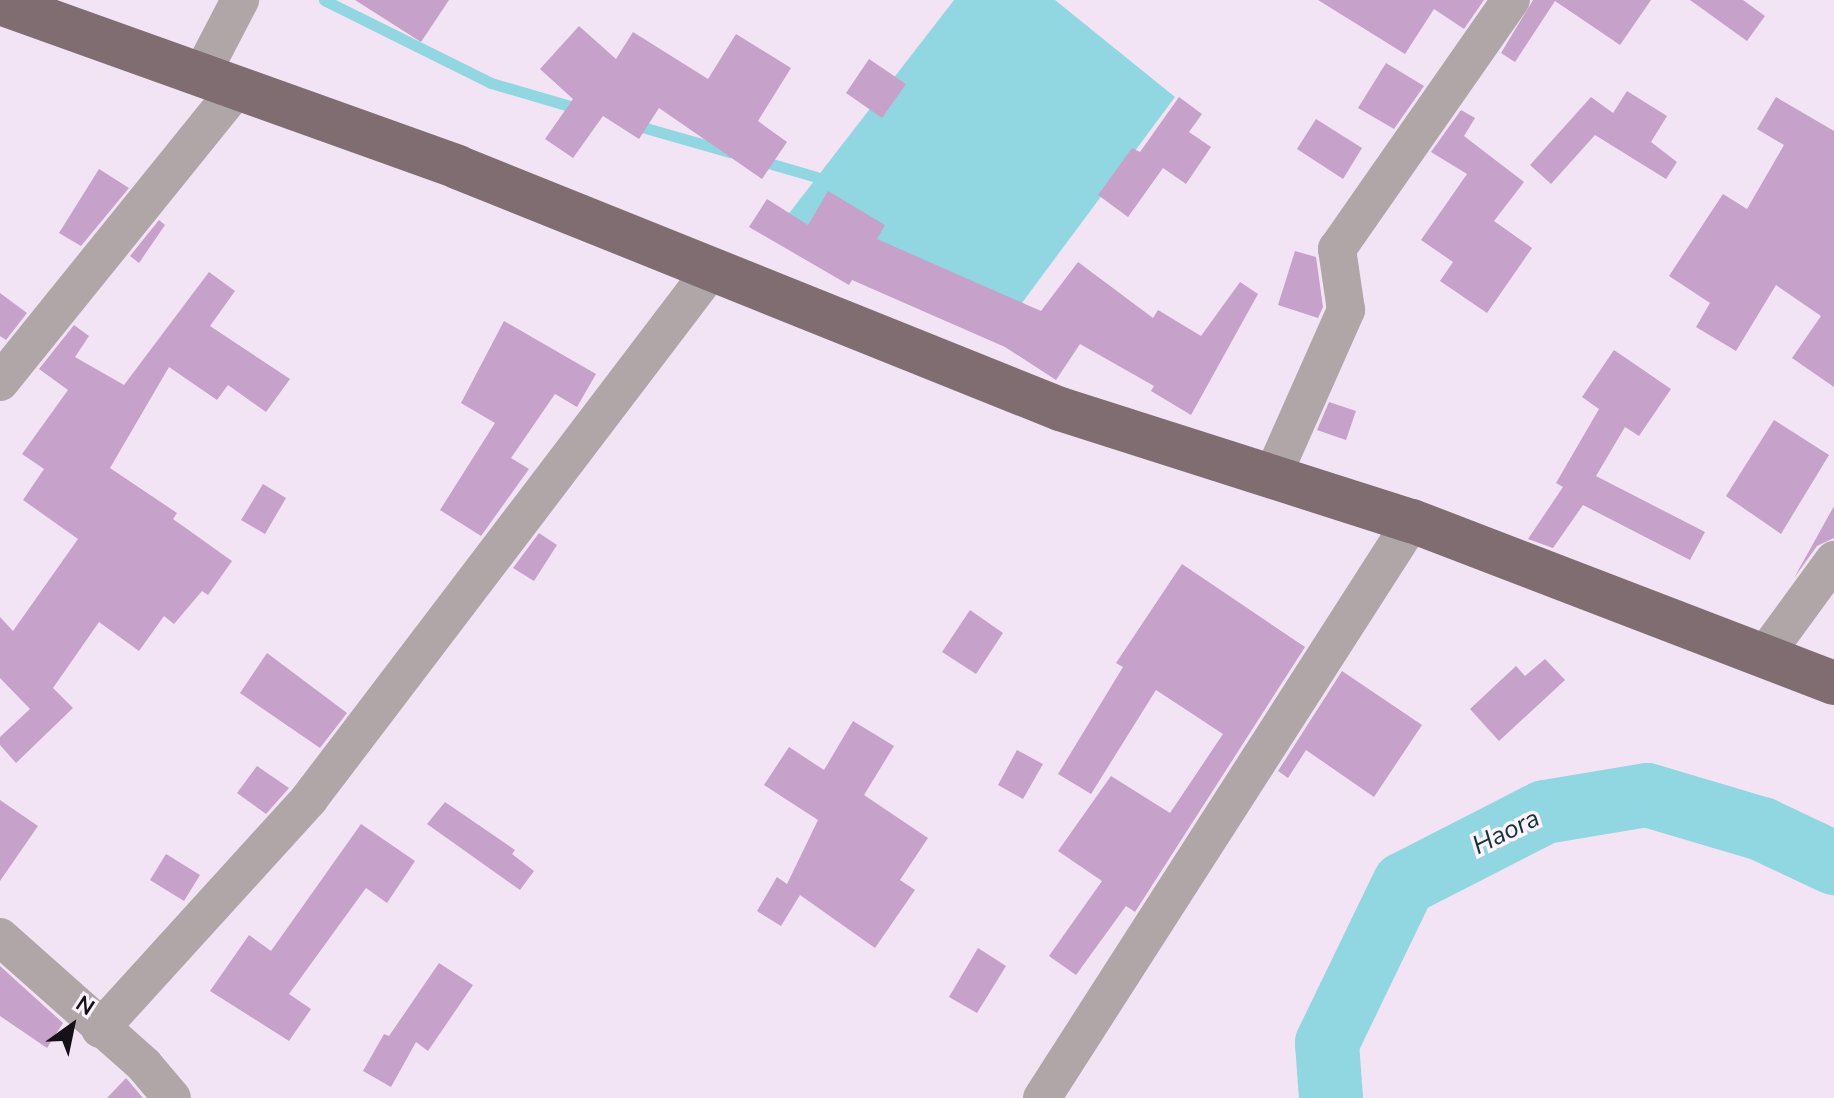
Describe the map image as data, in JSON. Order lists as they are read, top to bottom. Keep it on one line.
{"water":["Haora"],"north":"top right"}
